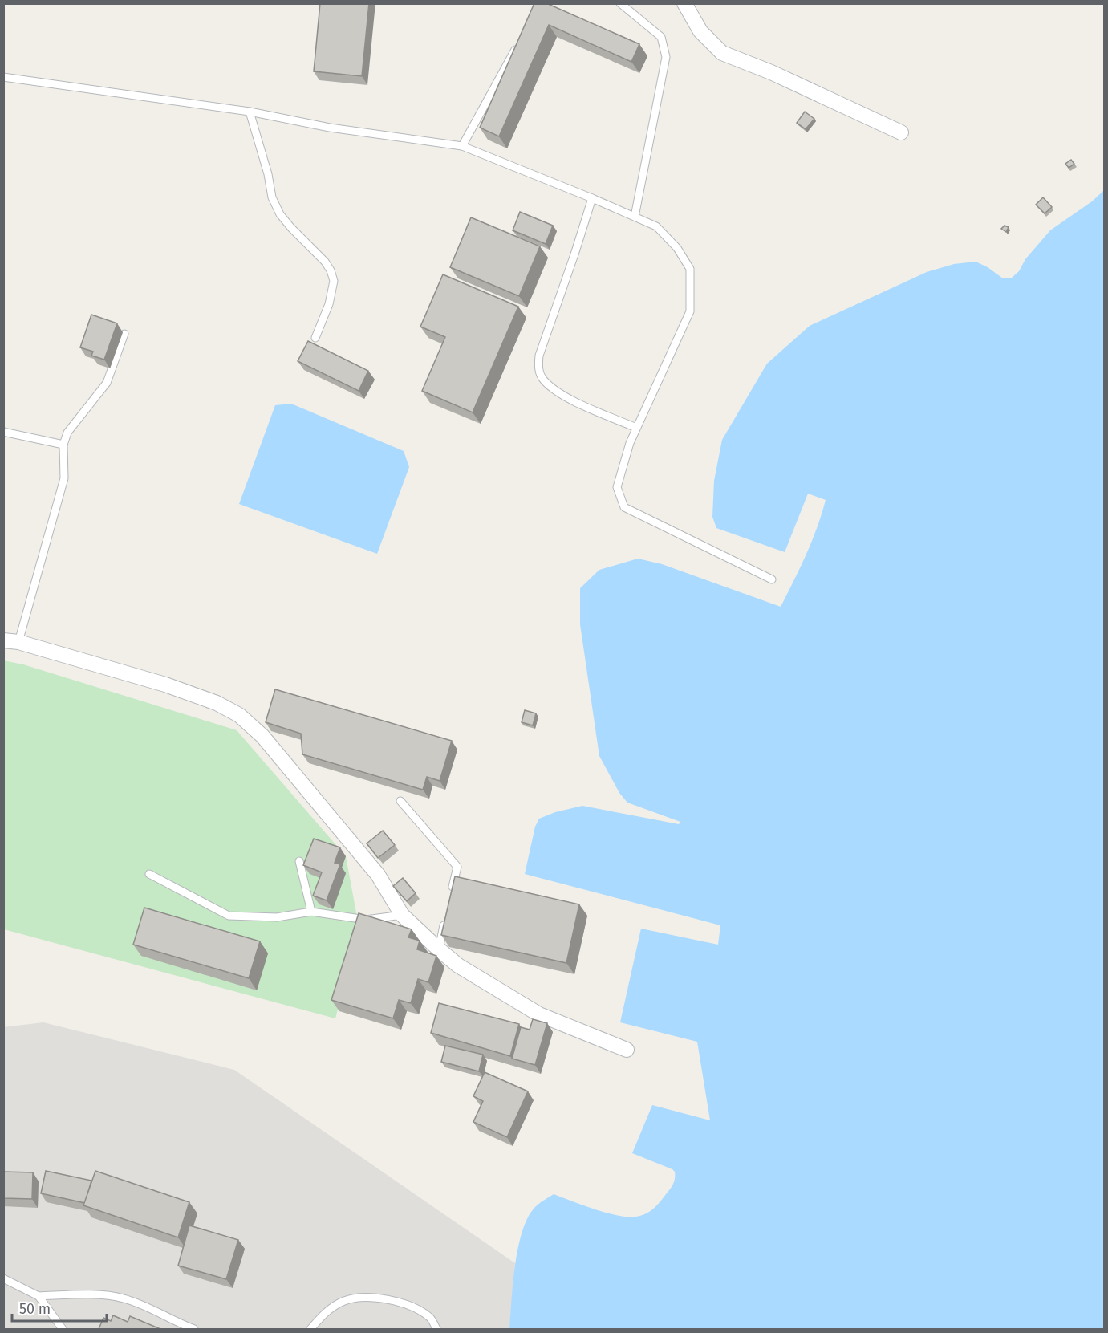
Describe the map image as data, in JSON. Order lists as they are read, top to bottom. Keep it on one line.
{"scale_bar":"50 m"}
